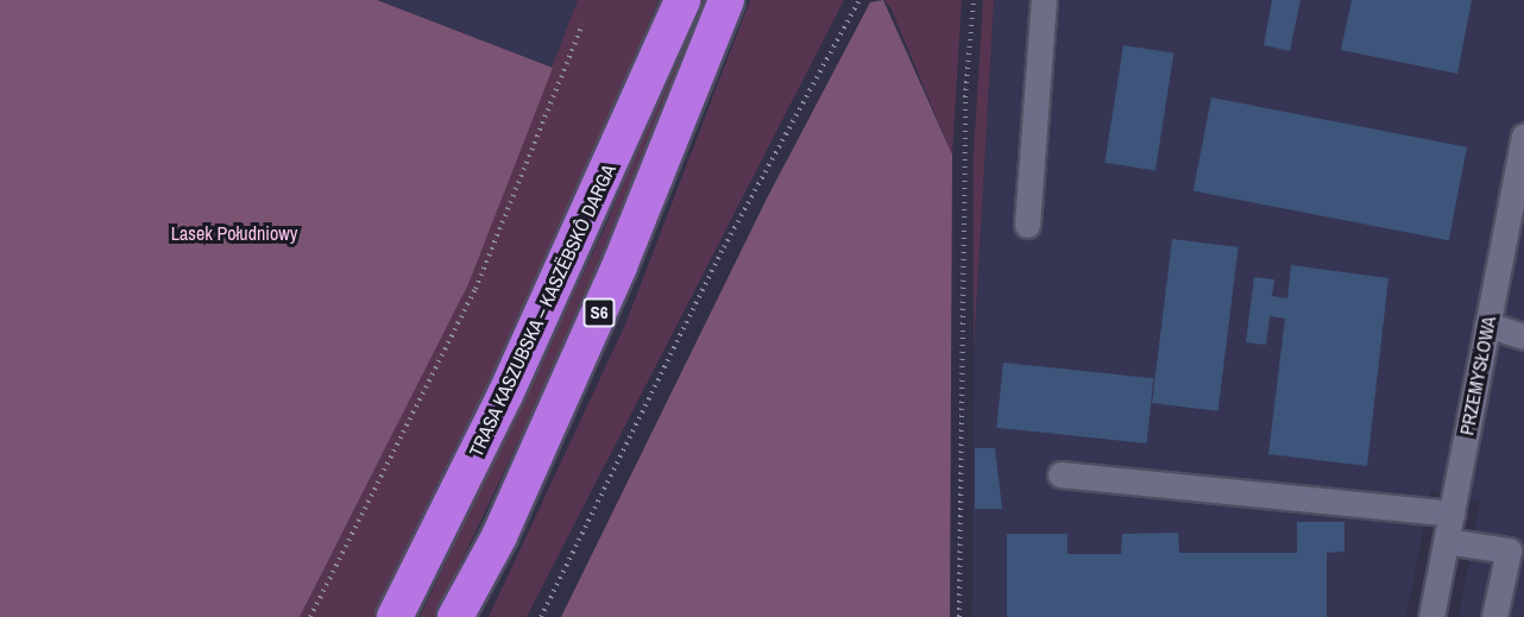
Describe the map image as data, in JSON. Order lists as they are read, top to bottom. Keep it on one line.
{"streets":{"highway":["TRASA KASZUBSKA – KASZËBSKÔ DARGA","S6"],"street":["PRZEMYSŁOWA"]},"parks":["Lasek Południowy"]}
